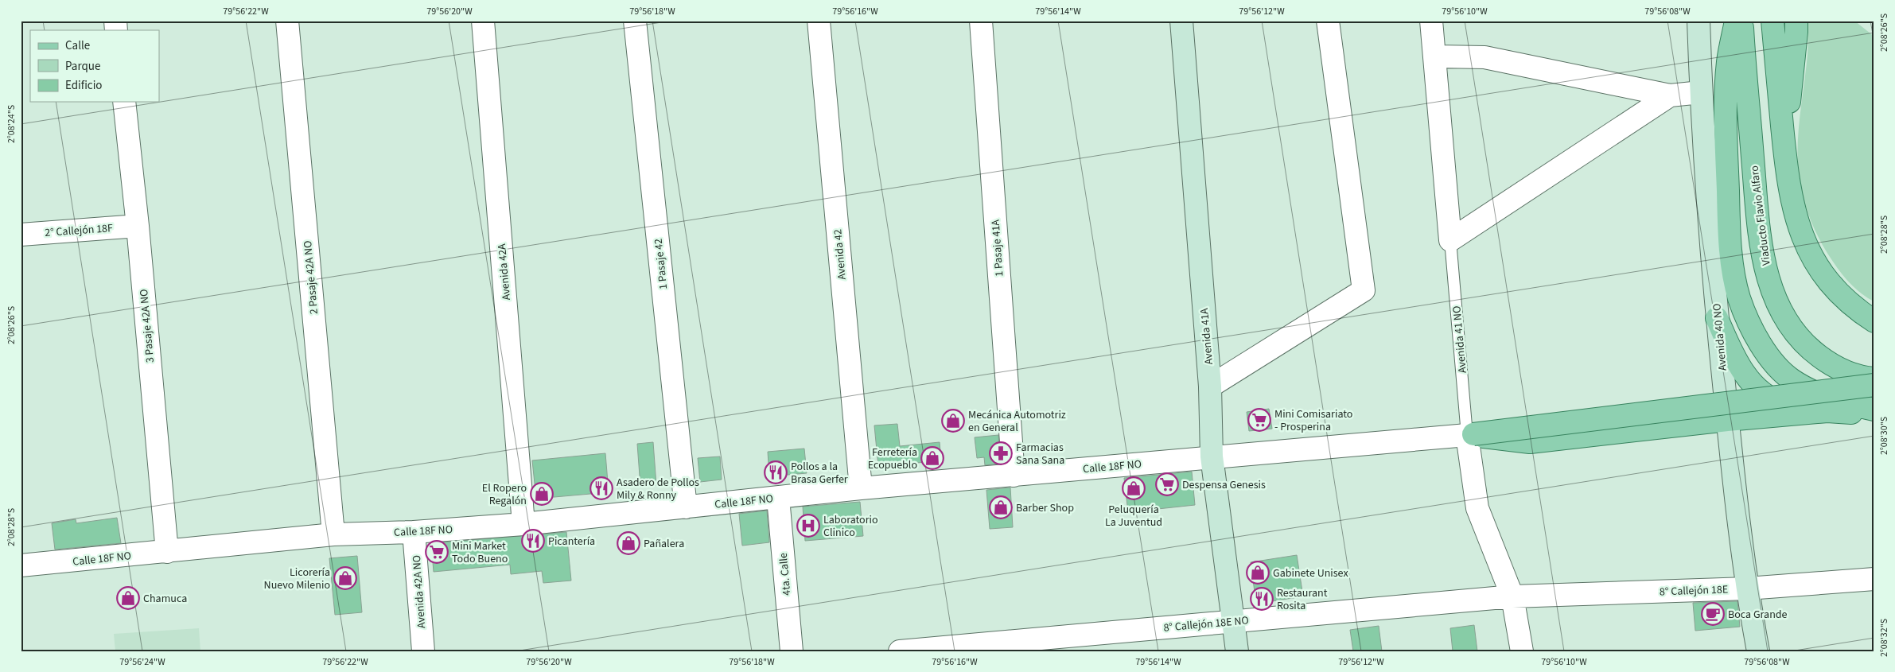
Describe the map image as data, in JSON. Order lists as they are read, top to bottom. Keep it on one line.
{"streets":{"main road":["Viaducto Flavio Alfaro"],"street":["2° Callejón 18F","1 Pasaje 41A","Avenida 42","1 Pasaje 42","Avenida 42A","2 Pasaje 42A NO","3 Pasaje 42A NO","Avenida 41A","Avenida 40 NO","Avenida 41 NO","Calle 18F NO","4ta. Calle","8° Callejón 18E","Avenida 42A NO","8° Callejón 18E NO"]},"crossings":[["2° Callejón 18F","3 Pasaje 42A NO"],["1 Pasaje 41A","Calle 18F NO"],["Avenida 42","Calle 18F NO"],["1 Pasaje 42","Calle 18F NO"],["Avenida 42A","Calle 18F NO"],["2 Pasaje 42A NO","Calle 18F NO"],["3 Pasaje 42A NO","Calle 18F NO"],["Avenida 41A","Calle 18F NO"],["Avenida 41A","8° Callejón 18E NO"],["Avenida 40 NO","8° Callejón 18E"],["Avenida 41 NO","Calle 18F NO"],["Avenida 41 NO","8° Callejón 18E"],["Avenida 41 NO","8° Callejón 18E NO"],["Calle 18F NO","4ta. Calle"],["Calle 18F NO","Avenida 42A NO"],["8° Callejón 18E","8° Callejón 18E NO"]],"places":{"supermarket":["Mini Comisariato - Prosperina","Despensa Genesis","Mini Market Todo Bueno"],"shop":["Mecánica Automotriz en General","Ferretería Ecopueblo","Peluquería La Juventud","El Ropero Regalón","Barber Shop","Pañalera","Gabinete Unisex","Licorería Nuevo Milenio","Chamuca"],"pharmacy":["Farmacias Sana Sana"],"restaurant":["Pollos a la Brasa Gerfer","Asadero de Pollos Mily & Ronny","Picantería","Restaurant Rosita"],"hospital":["Laboratorio Clinico"],"cafe":["Boca Grande"]},"legend":["Calle","Parque","Edificio"],"coordinates":["79°56'22\"W","79°56'20\"W","79°56'18\"W","79°56'16\"W","79°56'14\"W","79°56'12\"W","79°56'10\"W","79°56'08\"W","2°08'26\"S","2°08'24\"S","2°08'28\"S","2°08'30\"S","2°08'32\"S","79°56'24\"W"]}
